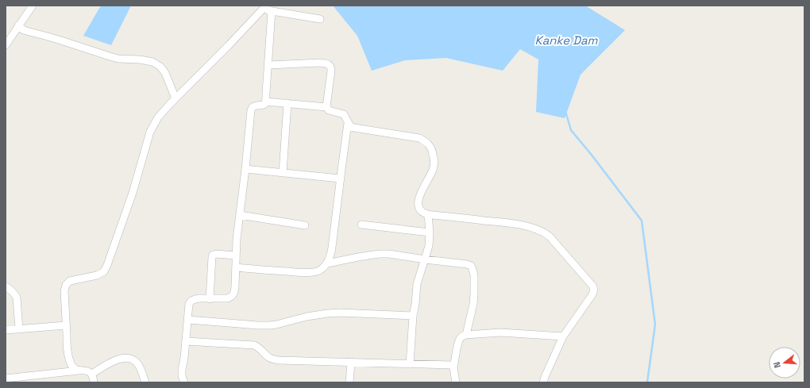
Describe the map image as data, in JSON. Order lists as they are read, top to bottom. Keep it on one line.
{"water":["Kanke Dam"],"north":"left"}
